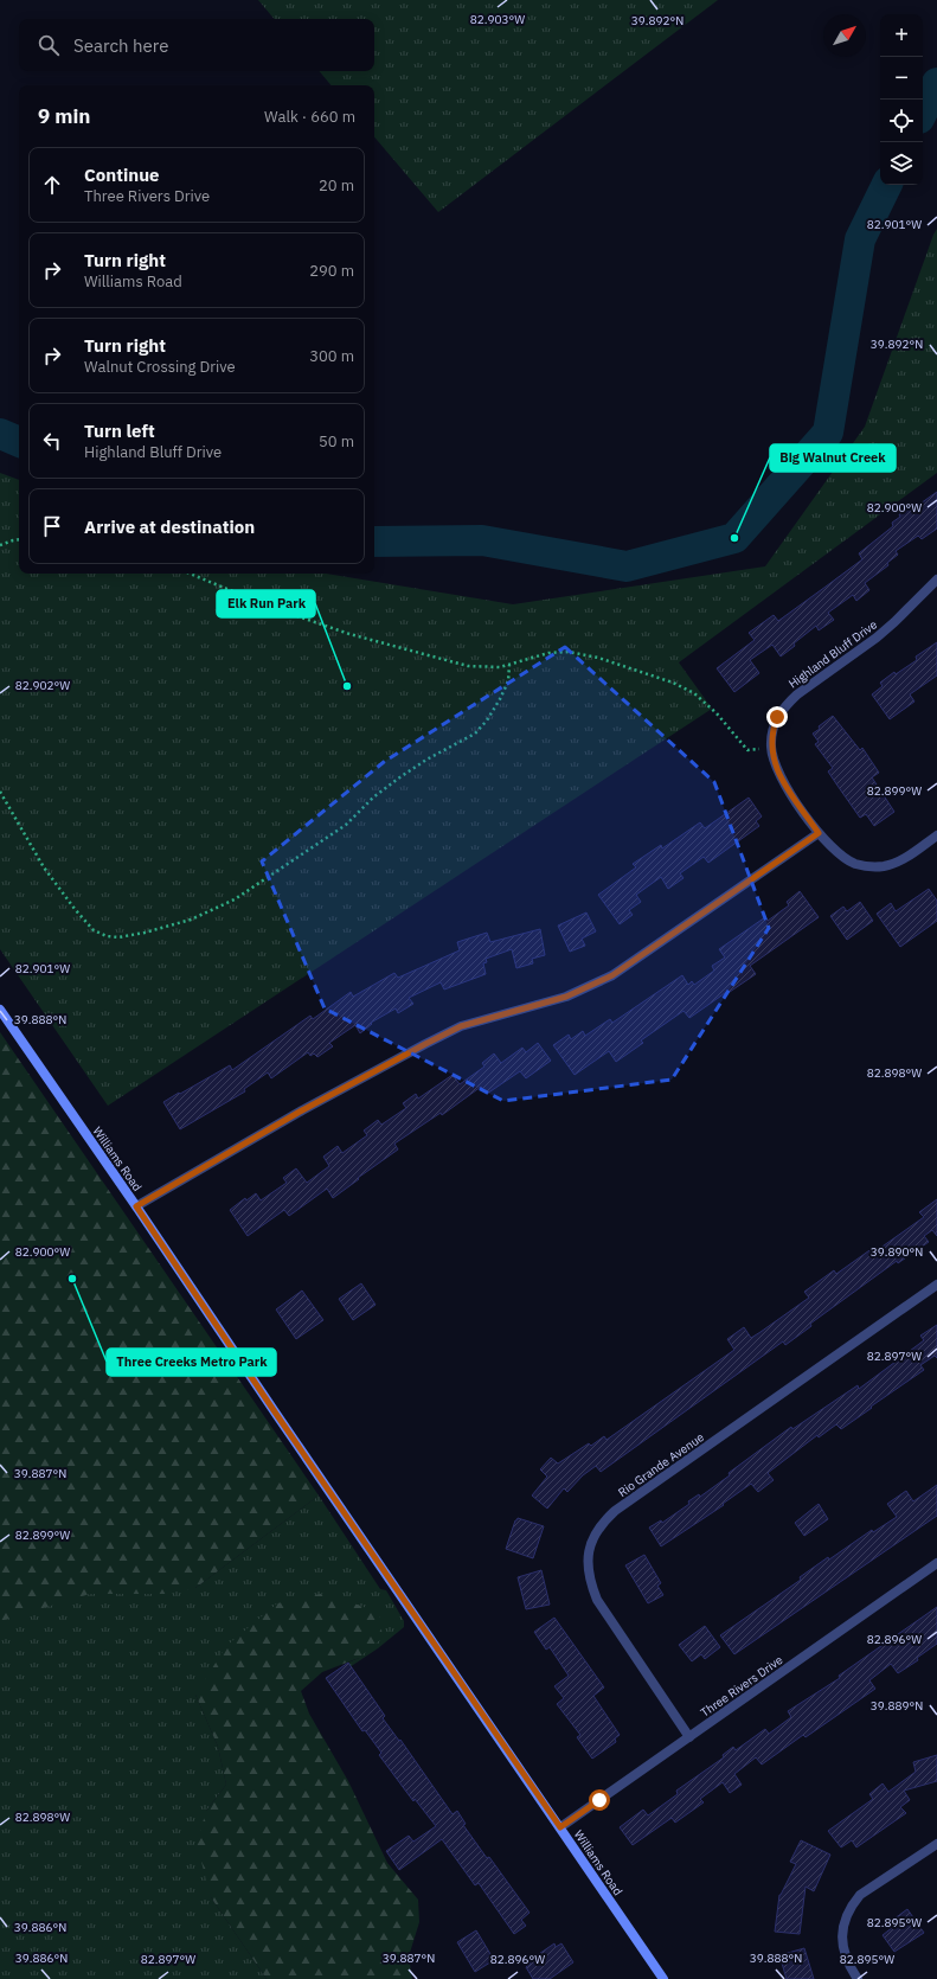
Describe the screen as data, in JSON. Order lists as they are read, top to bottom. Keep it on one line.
{"streets":{"main road":["Williams Road"],"street":["Highland Bluff Drive","Rio Grande Avenue","Three Rivers Drive"]},"crossings":[["Williams Road","Three Rivers Drive"],["Rio Grande Avenue","Three Rivers Drive"]],"places":["Big Walnut Creek","Elk Run Park","Three Creeks Metro Park"],"north":"top right","page":{"map_buttons":["+","−"],"search":"Search here","heading":["9 min","Walk · 660 m"],"list":[["Continue","Three Rivers Drive","20 m"],["Turn right","Williams Road","290 m"],["Turn right","Walnut Crossing Drive","300 m"],["Turn left","Highland Bluff Drive","50 m"],"Arrive at destination"]},"coordinates":["82.903°W","39.892°N","82.901°W","82.900°W","82.902°W","82.899°W","39.888°N","82.898°W","39.890°N","82.897°W","39.887°N","82.896°W","39.889°N","82.895°W","39.886°N"]}
